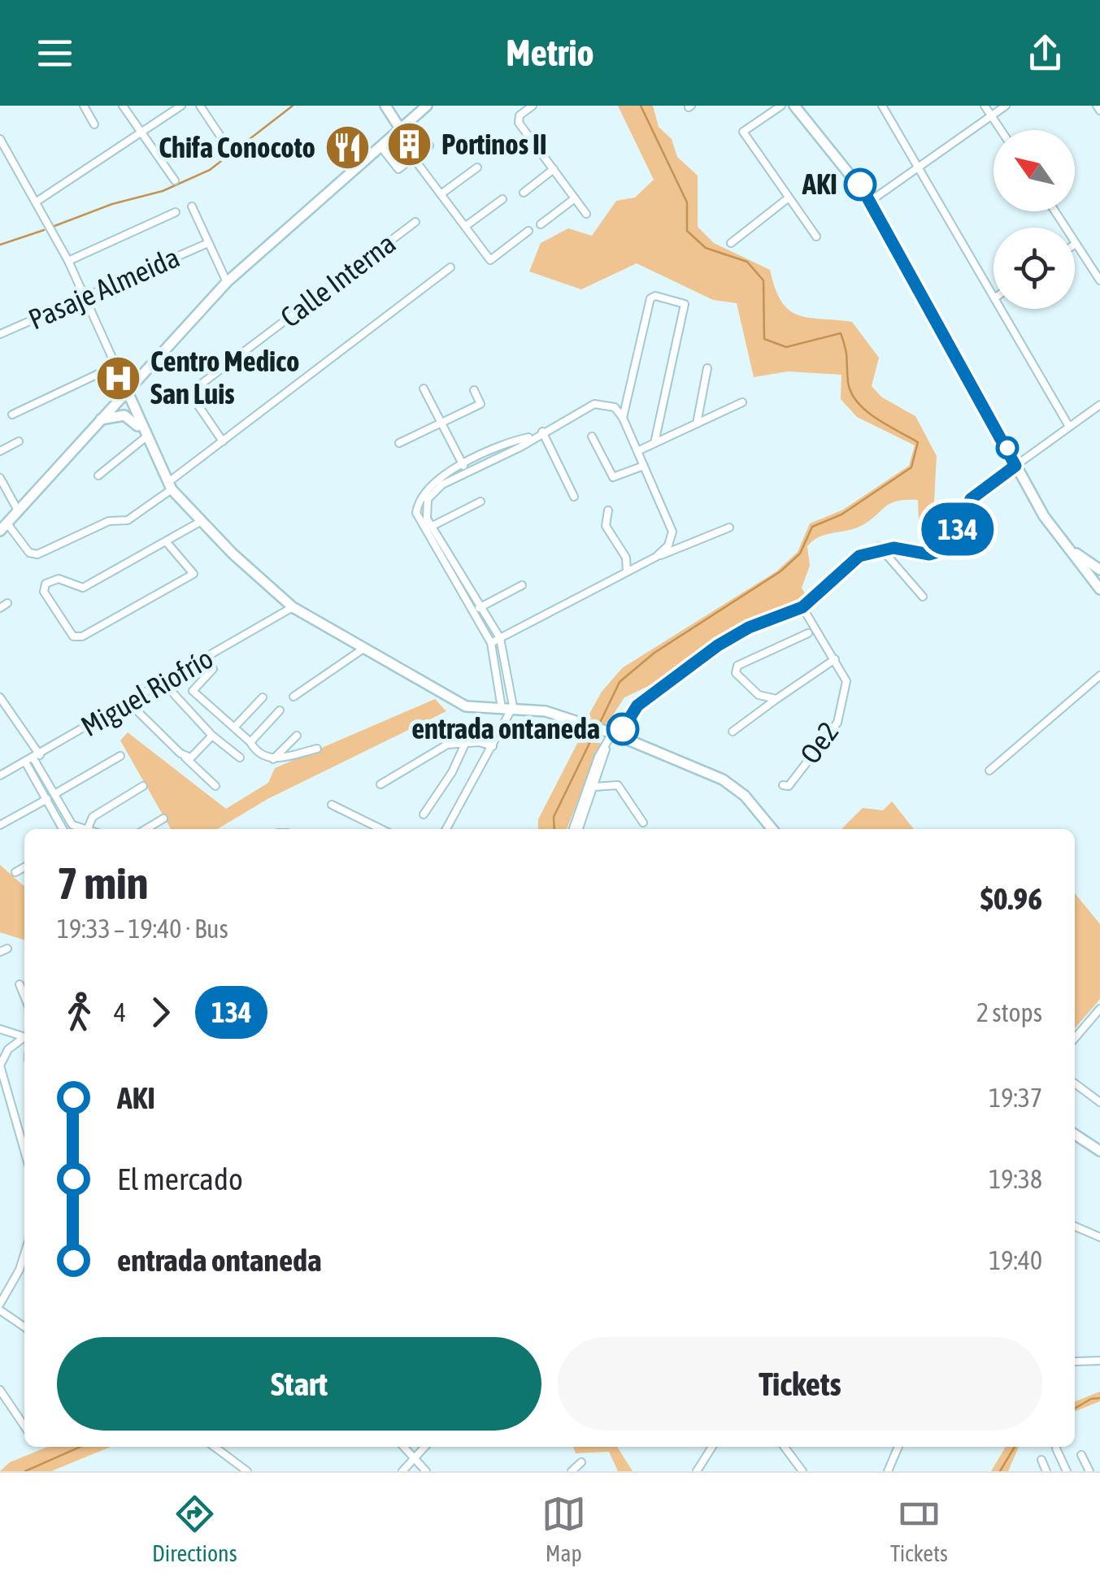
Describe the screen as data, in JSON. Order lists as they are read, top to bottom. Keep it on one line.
{"streets":{"street":["Calle Interna","Pasaje Almeida","Miguel Riofrío","Oe2"]},"places":{"building":["Portinos II"],"restaurant":["Chifa Conocoto"],"other":["AKI","entrada ontaneda"],"hospital":["Centro Medico San Luis"]},"lines":["bus line 134"],"north":"top left","page":{"header":"Metrio","on_map":"134","heading":["7 min","19:33 – 19:40 · Bus","$0.96"],"legs":["4","134","2 stops"],"list":[{"name":"AKI","value":"19:37"},{"name":"El mercado","value":"19:38"},{"name":"entrada ontaneda","value":"19:40"}],"buttons":["Start","Tickets"],"tabs":["Directions","Map","Tickets"]}}
